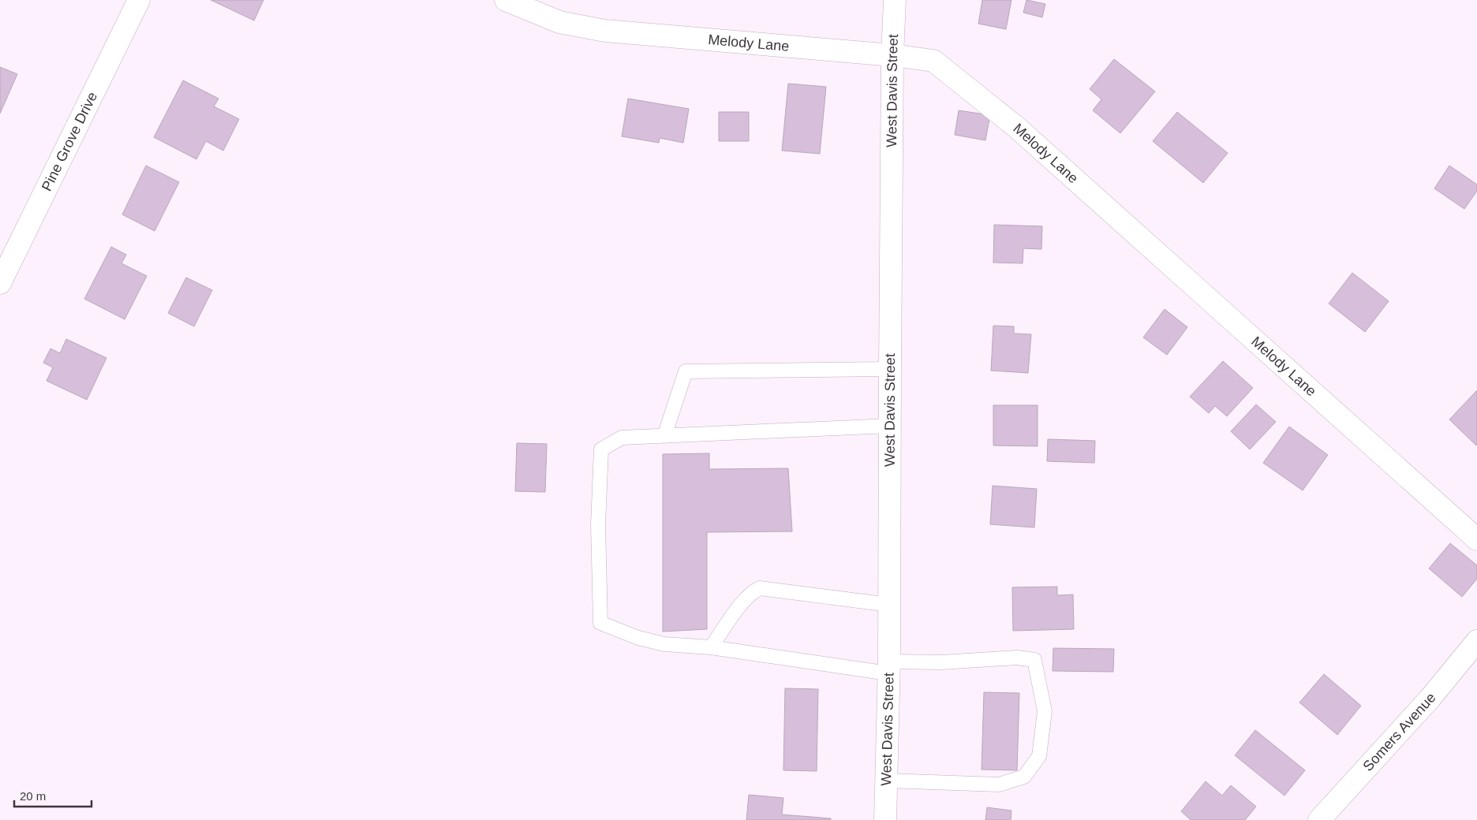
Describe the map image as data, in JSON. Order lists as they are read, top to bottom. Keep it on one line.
{"streets":{"street":["Melody Lane","West Davis Street","Pine Grove Drive","Somers Avenue"]},"crossings":[["Melody Lane","West Davis Street"]],"scale_bar":"20 m"}
